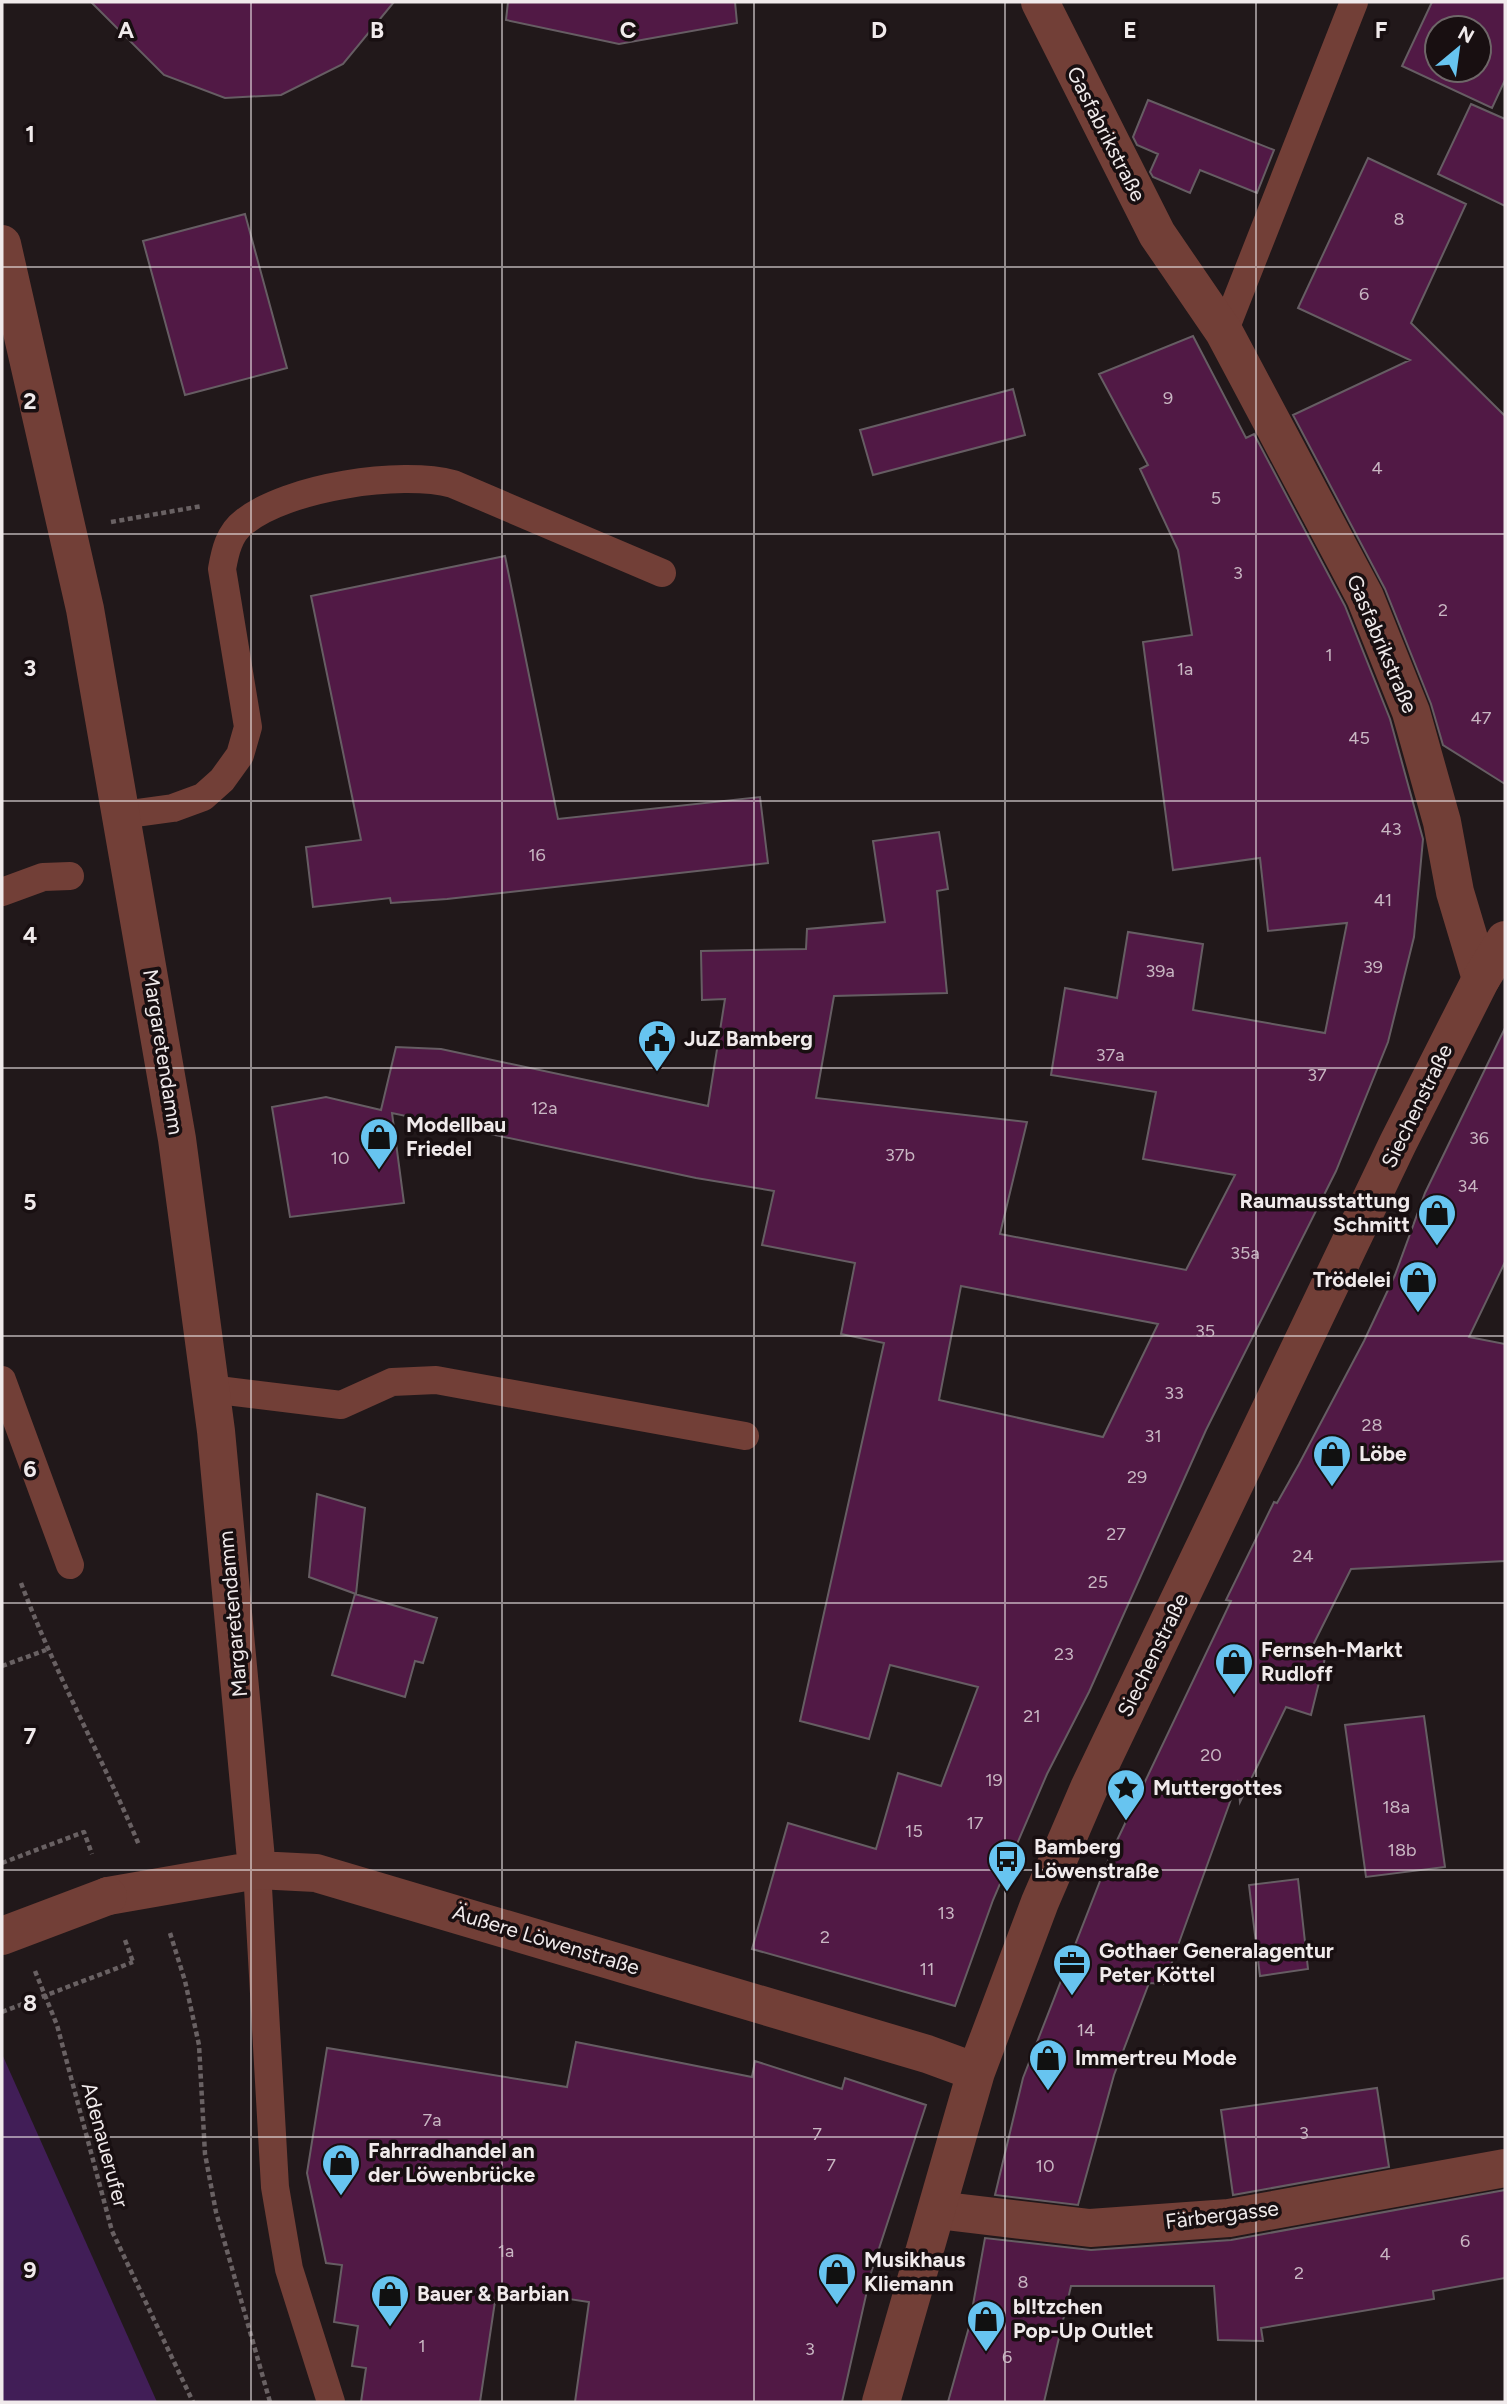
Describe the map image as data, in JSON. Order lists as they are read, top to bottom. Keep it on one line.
{"streets":{"street":["Gasfabrikstraße","Margaretendamm","Siechenstraße","Äußere Löwenstraße","Färbergasse"],"path":["Adenauerufer"]},"crossings":[["Gasfabrikstraße","Siechenstraße"],["Margaretendamm","Äußere Löwenstraße"],["Siechenstraße","Äußere Löwenstraße"],["Siechenstraße","Färbergasse"]],"places":{"public building":["JuZ Bamberg"],"shop":["Modellbau Friedel","Raumausstattung Schmitt","Trödelei","Löbe","Fernseh-Markt Rudloff","Immertreu Mode","Fahrradhandel an der Löwenbrücke","Musikhaus Kliemann","Bauer & Barbian","bl!tzchen Pop-Up Outlet"],"place":["Muttergottes"],"bus stop":["Bamberg Löwenstraße"],"office":["Gothaer Generalagentur Peter Köttel"]},"house_numbers":["8","6","9","4","5","3","2","1","1a","47","45","43","16","41","39","39a","37a","37","12a","36","37b","10","34","35a","35","33","28","31","29","27","24","25","23","21","20","19","18a","17","15","18b","13","2","11","14","7a","3","7","7","10","6","1a","4","2","8","1","3","6"],"north":"top right","grid":{"columns":["A","B","C","D","E","F"],"rows":["1","2","3","4","5","6","7","8","9"]}}
